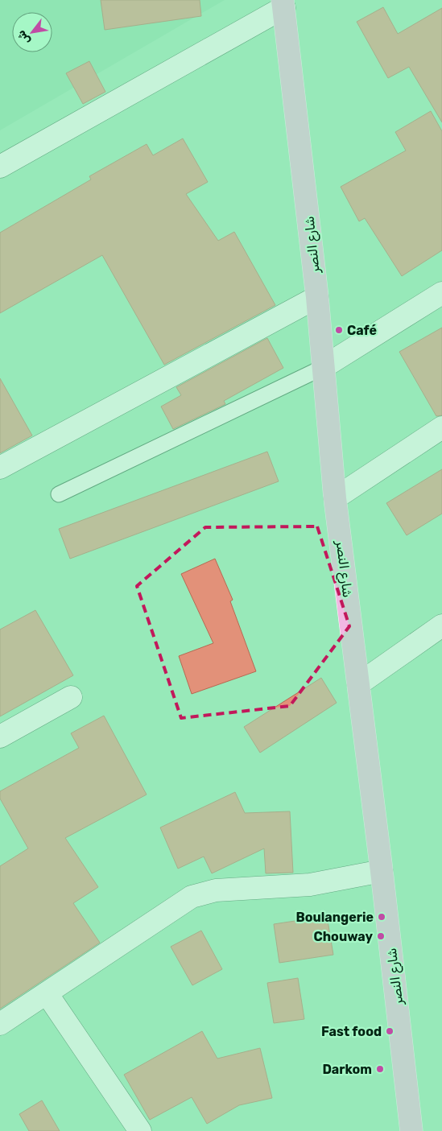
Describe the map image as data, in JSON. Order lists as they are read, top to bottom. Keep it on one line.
{"streets":{"main road":["شارع النصر"]},"places":["Café","Boulangerie","Chouway","Fast food","Darkom"],"north":"bottom left"}
